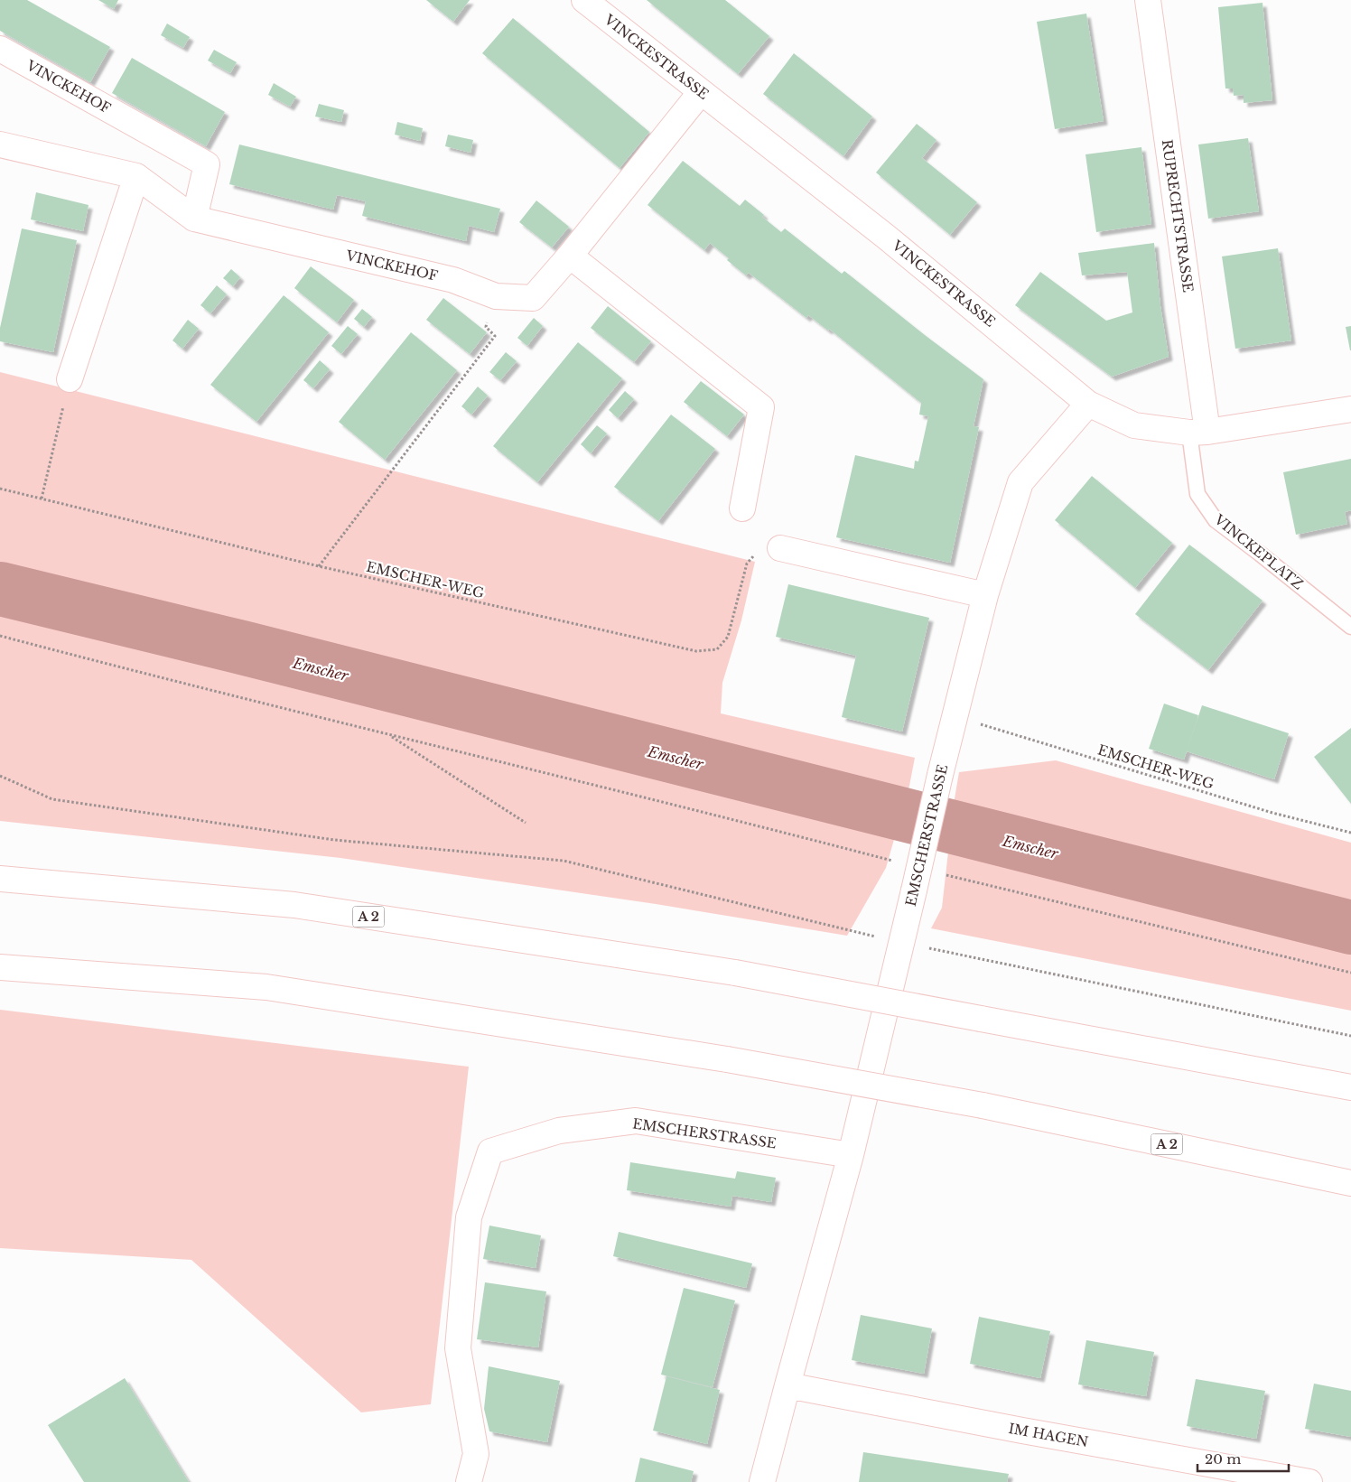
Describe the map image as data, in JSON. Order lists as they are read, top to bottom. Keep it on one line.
{"streets":{"main road":["VINCKESTRASSE","VINCKEHOF","RUPRECHTSTRASSE","EMSCHERSTRASSE","A 2","IM HAGEN"],"lane":["VINCKEPLATZ"],"path":["EMSCHER-WEG"]},"crossings":[["VINCKESTRASSE","VINCKEHOF"],["VINCKESTRASSE","RUPRECHTSTRASSE"],["VINCKESTRASSE","VINCKEPLATZ"],["VINCKESTRASSE","EMSCHERSTRASSE"],["RUPRECHTSTRASSE","VINCKEPLATZ"],["EMSCHER-WEG","EMSCHERSTRASSE"],["EMSCHERSTRASSE","IM HAGEN"]],"water":["Emscher"],"scale_bar":"20 m"}
